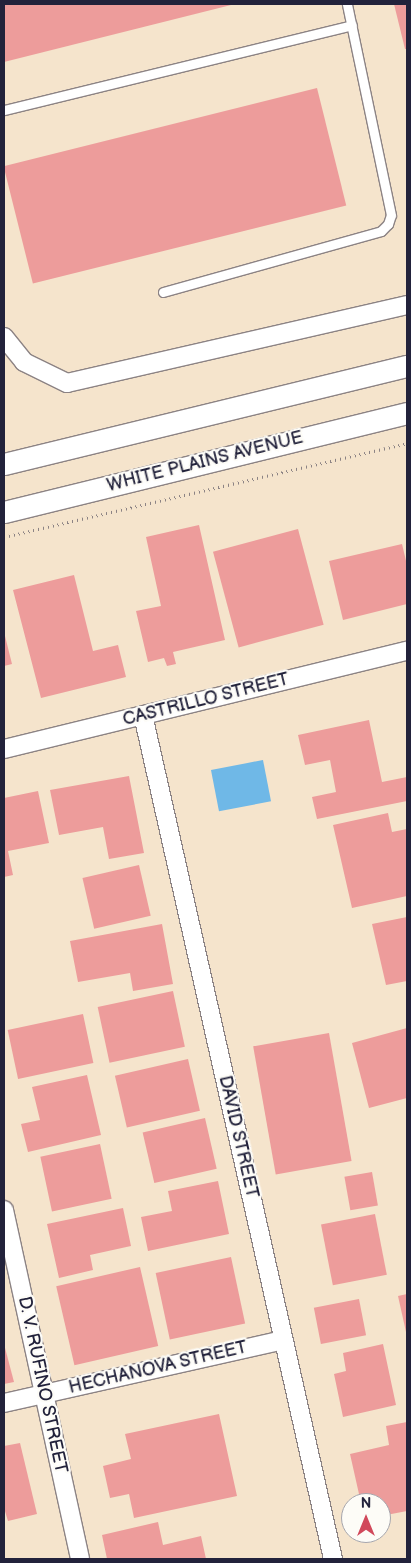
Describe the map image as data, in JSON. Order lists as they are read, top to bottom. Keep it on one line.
{"streets":{"street":["WHITE PLAINS AVENUE","CASTRILLO STREET","DAVID STREET","HECHANOVA STREET","D. V. RUFINO STREET"]},"crossings":[["CASTRILLO STREET","DAVID STREET"],["DAVID STREET","HECHANOVA STREET"],["HECHANOVA STREET","D. V. RUFINO STREET"]],"north":"top"}
